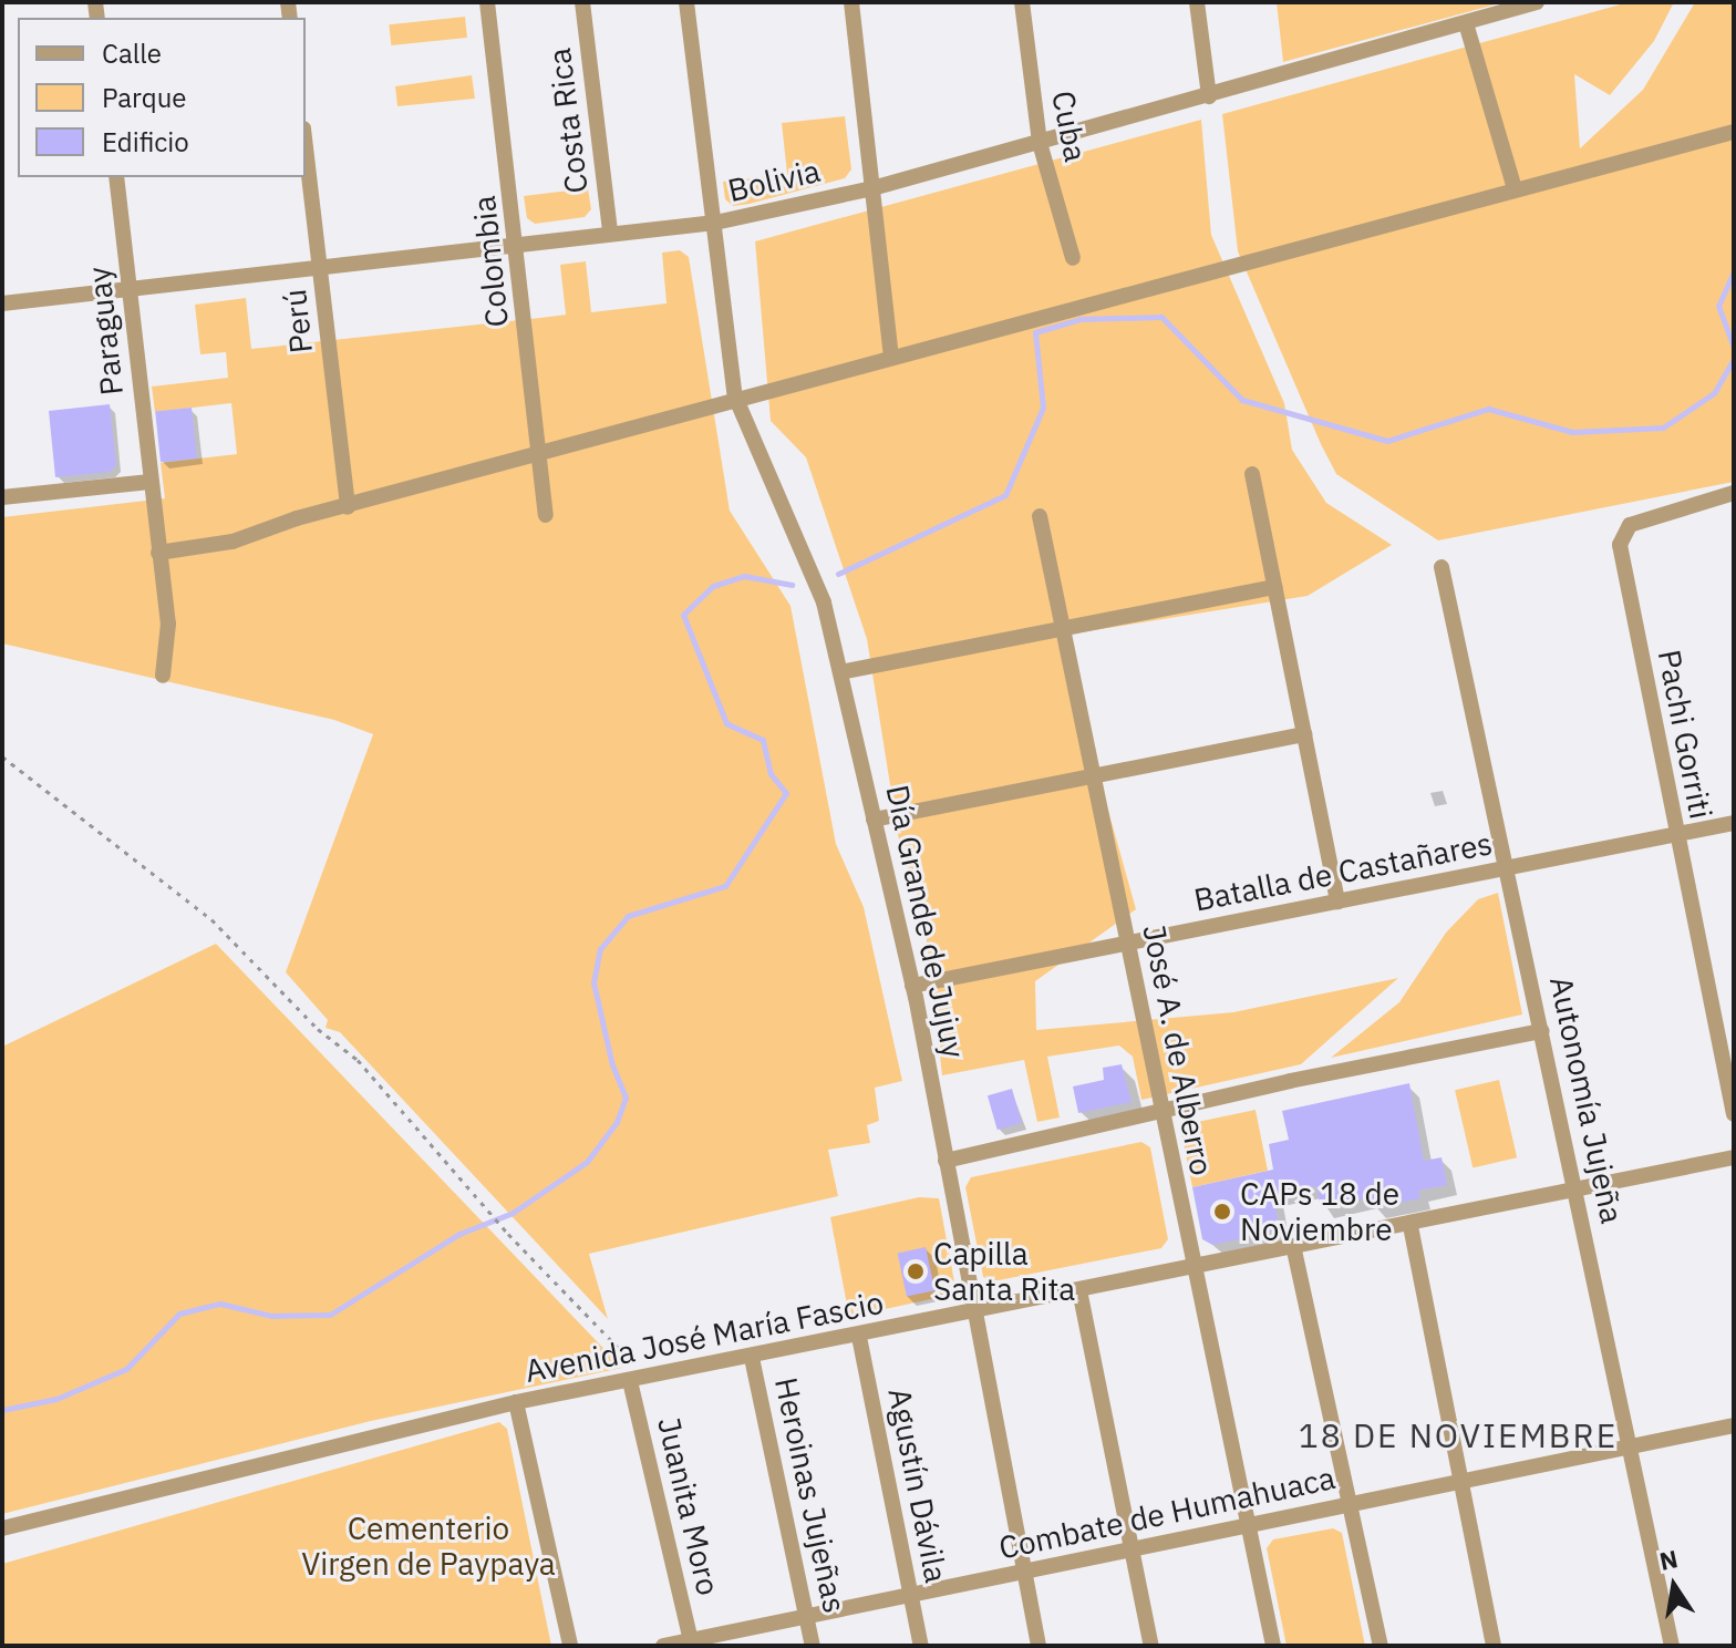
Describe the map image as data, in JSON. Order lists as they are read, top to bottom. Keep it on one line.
{"streets":{"street":["Costa Rica","Cuba","Bolivia","Colombia","Perú","Paraguay","Pachi Gorriti","Batalla de Castañares","Día Grande de Jujuy","José A. de Alberro","Autonomía Jujeña","Avenida José María Fascio","Agustín Dávila","Heroinas Jujeñas","Juanita Moro","Combate de Humahuaca"]},"crossings":[["Costa Rica","Bolivia"],["Cuba","Bolivia"],["Bolivia","Colombia"],["Bolivia","Perú"],["Bolivia","Paraguay"],["Bolivia","Día Grande de Jujuy"],["Pachi Gorriti","Batalla de Castañares"],["Batalla de Castañares","Día Grande de Jujuy"],["Batalla de Castañares","José A. de Alberro"],["Batalla de Castañares","Autonomía Jujeña"],["Día Grande de Jujuy","Avenida José María Fascio"],["Día Grande de Jujuy","Combate de Humahuaca"],["José A. de Alberro","Avenida José María Fascio"],["José A. de Alberro","Combate de Humahuaca"],["Autonomía Jujeña","Avenida José María Fascio"],["Autonomía Jujeña","Combate de Humahuaca"],["Avenida José María Fascio","Agustín Dávila"],["Avenida José María Fascio","Heroinas Jujeñas"],["Avenida José María Fascio","Juanita Moro"],["Agustín Dávila","Combate de Humahuaca"],["Heroinas Jujeñas","Combate de Humahuaca"],["Juanita Moro","Combate de Humahuaca"]],"districts":["18 DE NOVIEMBRE"],"parks":["Cementerio Virgen de Paypaya"],"places":["CAPs 18 de Noviembre","Capilla Santa Rita"],"legend":["Calle","Parque","Edificio"],"north":"top"}
